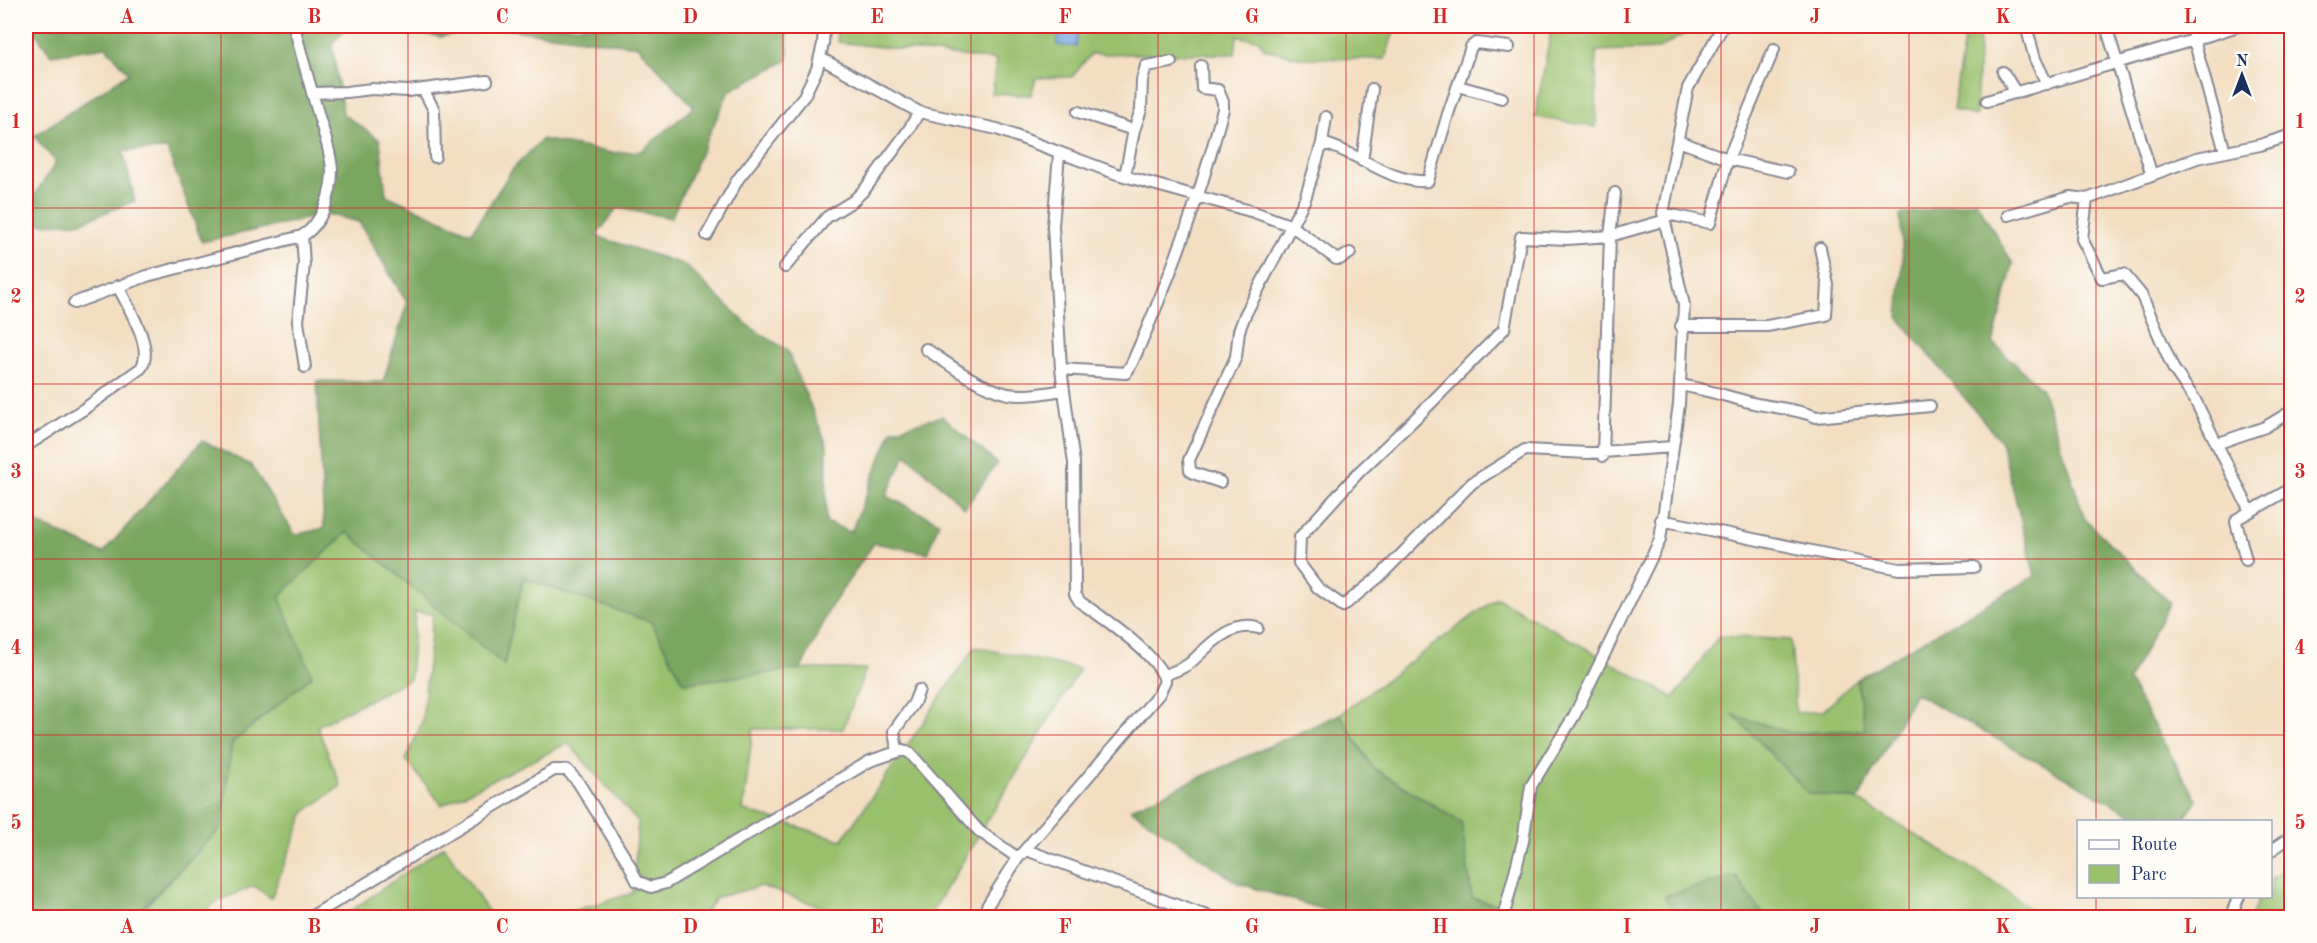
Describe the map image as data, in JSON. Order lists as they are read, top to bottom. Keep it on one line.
{"legend":["Route","Parc"],"north":"top","grid":{"columns":["A","B","C","D","E","F","G","H","I","J","K","L"],"rows":["1","2","3","4","5"]}}
